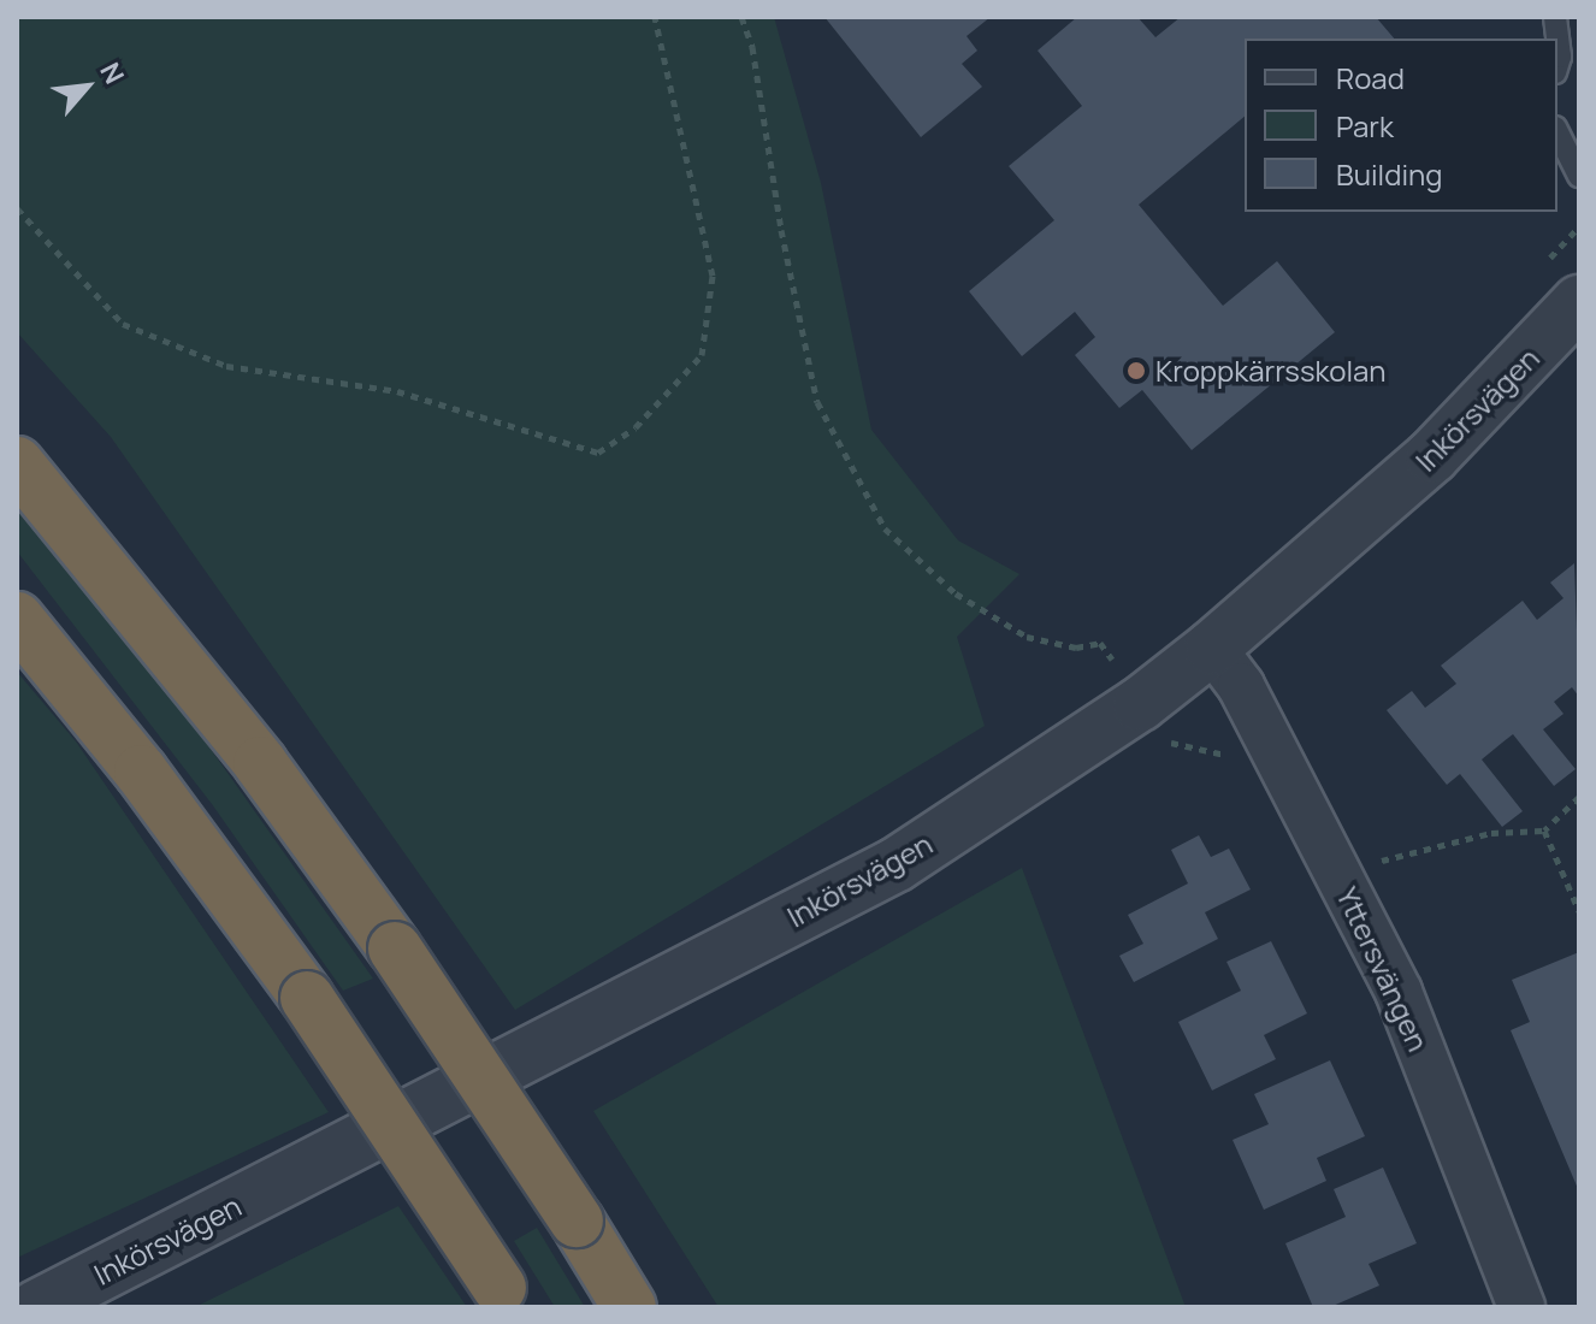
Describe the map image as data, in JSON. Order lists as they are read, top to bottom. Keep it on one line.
{"streets":{"street":["Inkörsvägen","Yttersvängen"]},"crossings":[["Inkörsvägen","Yttersvängen"]],"places":["Kroppkärrsskolan"],"legend":["Road","Park","Building"],"north":"top right"}
